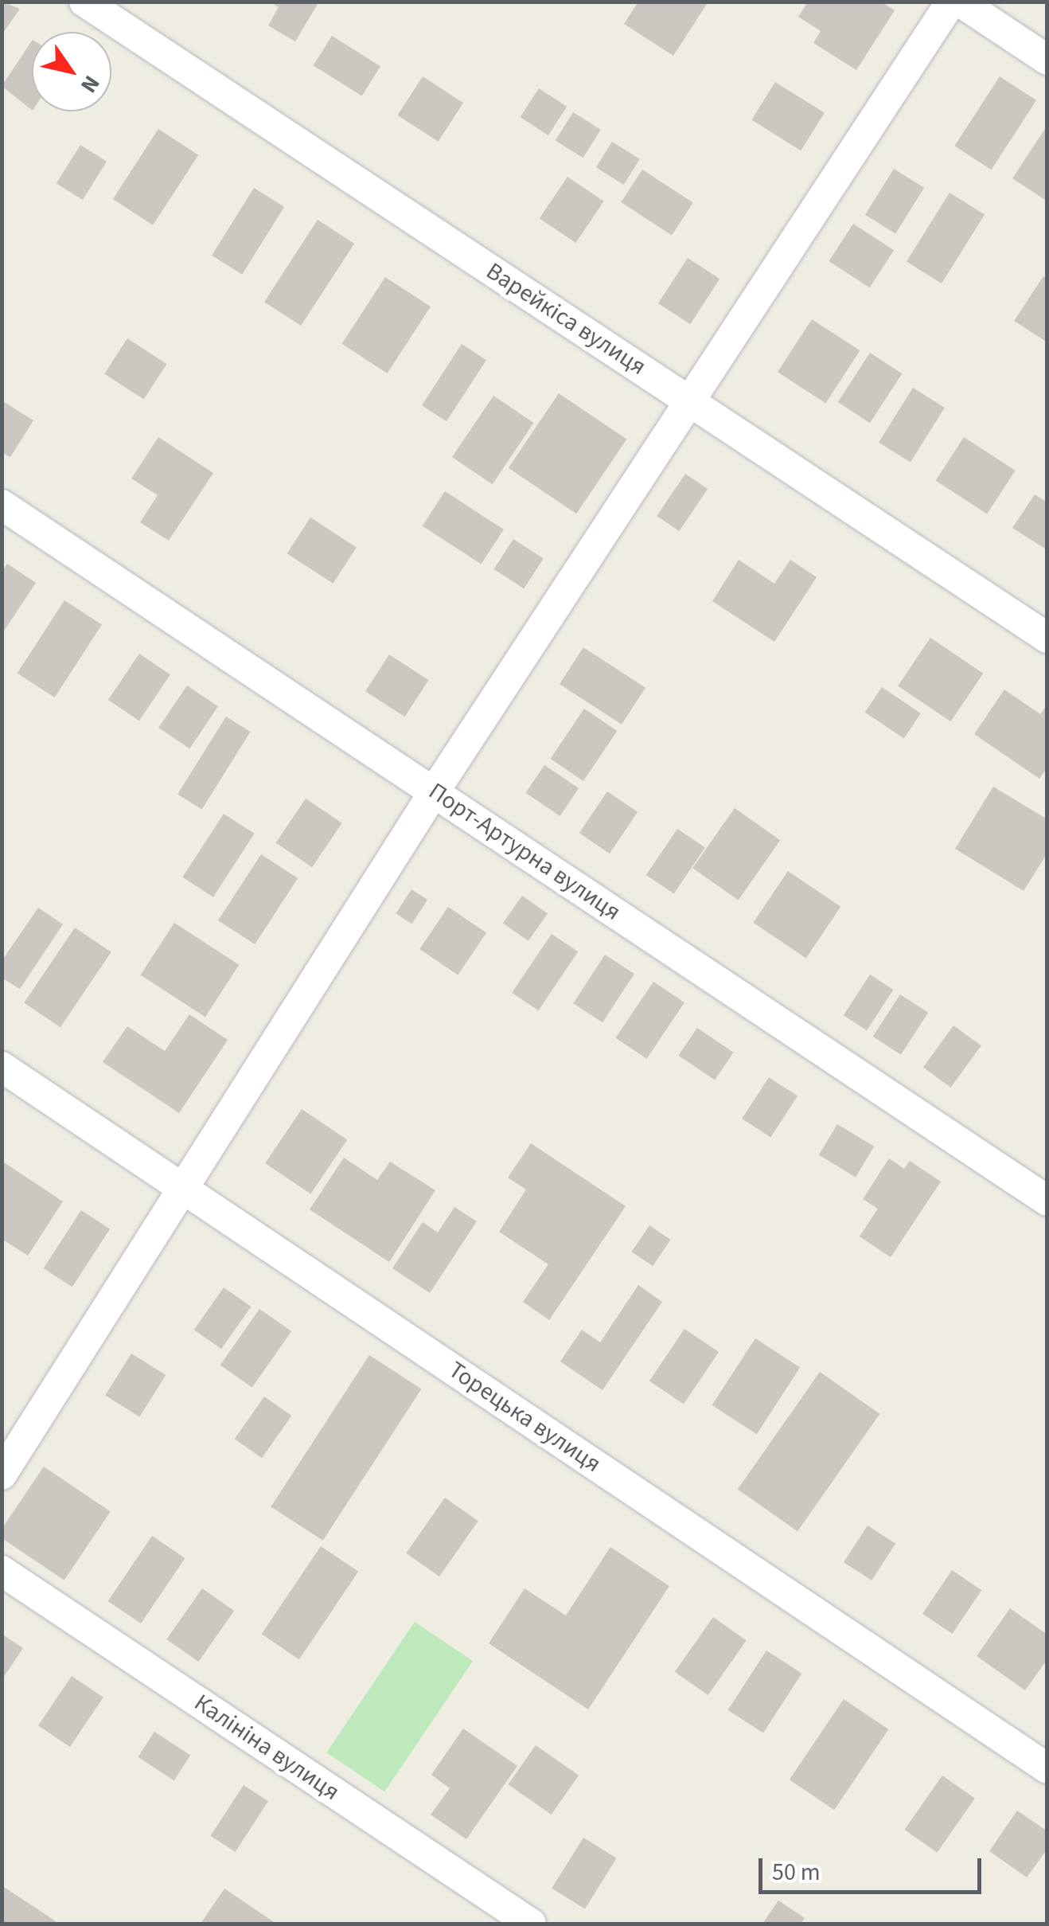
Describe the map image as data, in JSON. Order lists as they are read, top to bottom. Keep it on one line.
{"streets":{"street":["Варейкіса вулиця","Порт-Артурна вулиця","Торецька вулиця","Калініна вулиця"]},"scale_bar":"50 m","north":"bottom right"}
